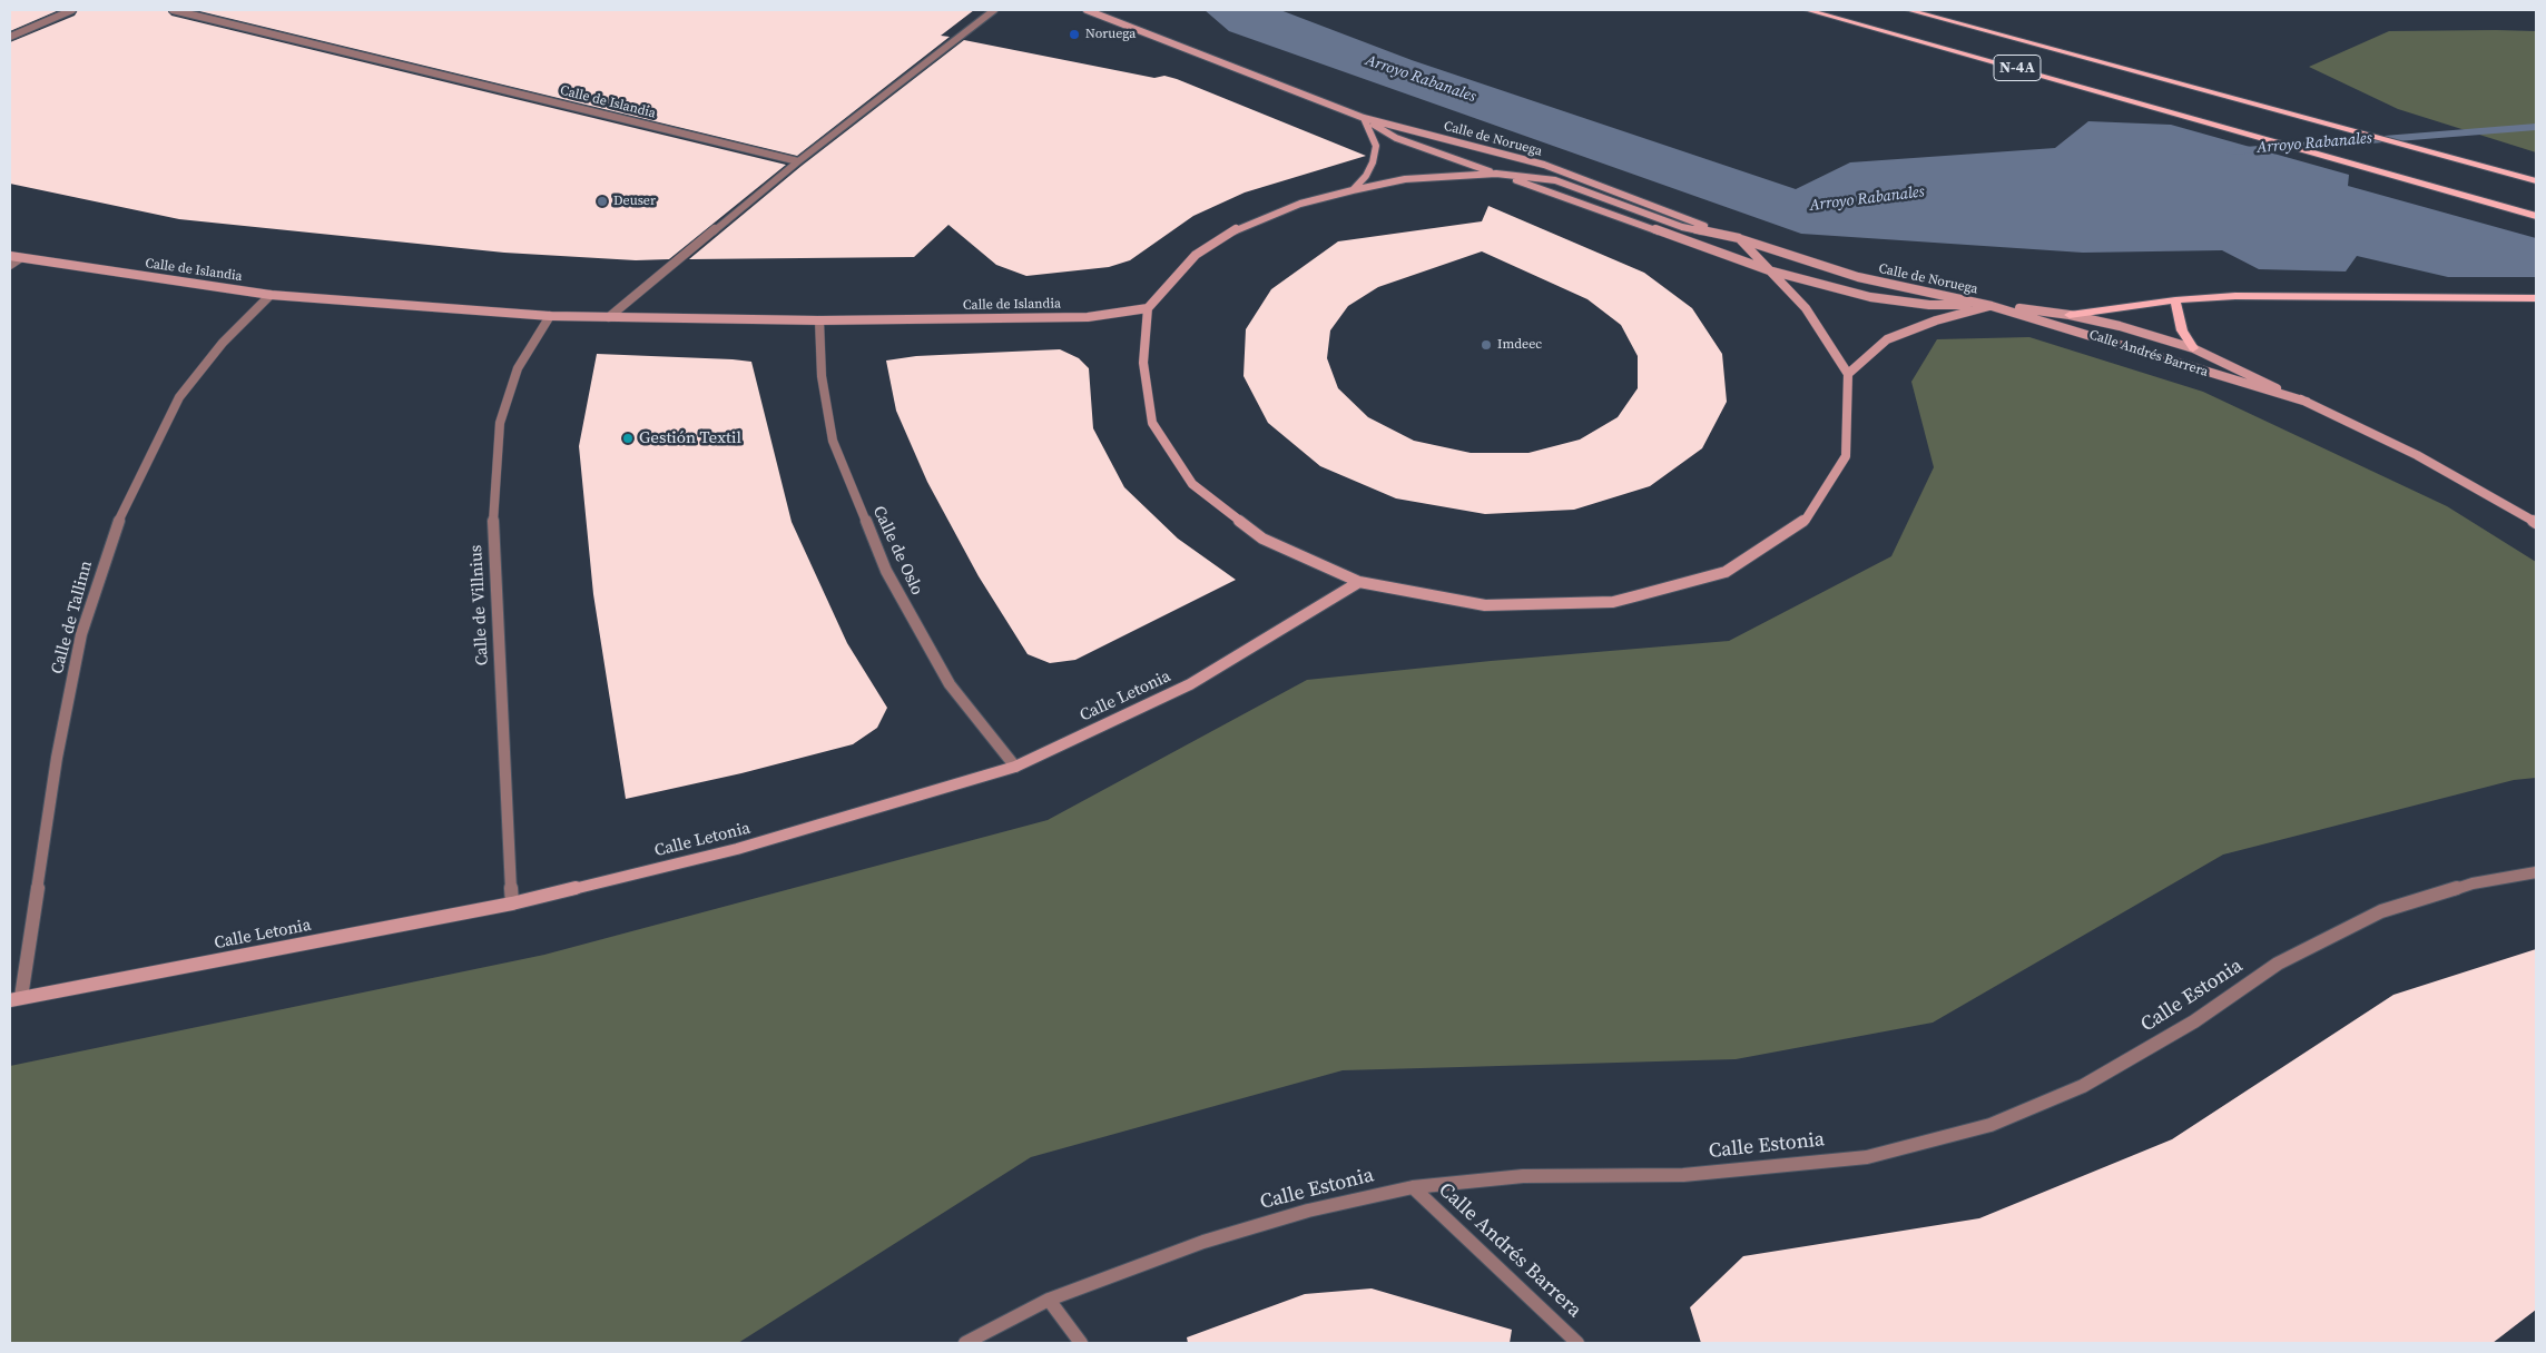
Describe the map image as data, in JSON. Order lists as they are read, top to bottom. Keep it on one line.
{"streets":{"main road":["N-4A"],"street":["Calle de Islandia","Calle de Noruega","Calle Andrés Barrera","Calle de Oslo","Calle de Villnius","Calle de Tallinn","Calle Letonia","Calle Estonia"]},"crossings":[["Calle de Islandia","Calle de Oslo"],["Calle de Islandia","Calle de Villnius"],["Calle de Islandia","Calle de Tallinn"],["Calle de Noruega","Calle Andrés Barrera"],["Calle Andrés Barrera","Calle Estonia"],["Calle de Oslo","Calle Letonia"],["Calle de Villnius","Calle Letonia"],["Calle de Tallinn","Calle Letonia"]],"water":["Arroyo Rabanales"],"places":["Noruega","Deuser","Imdeec","Gestión Textil"]}
